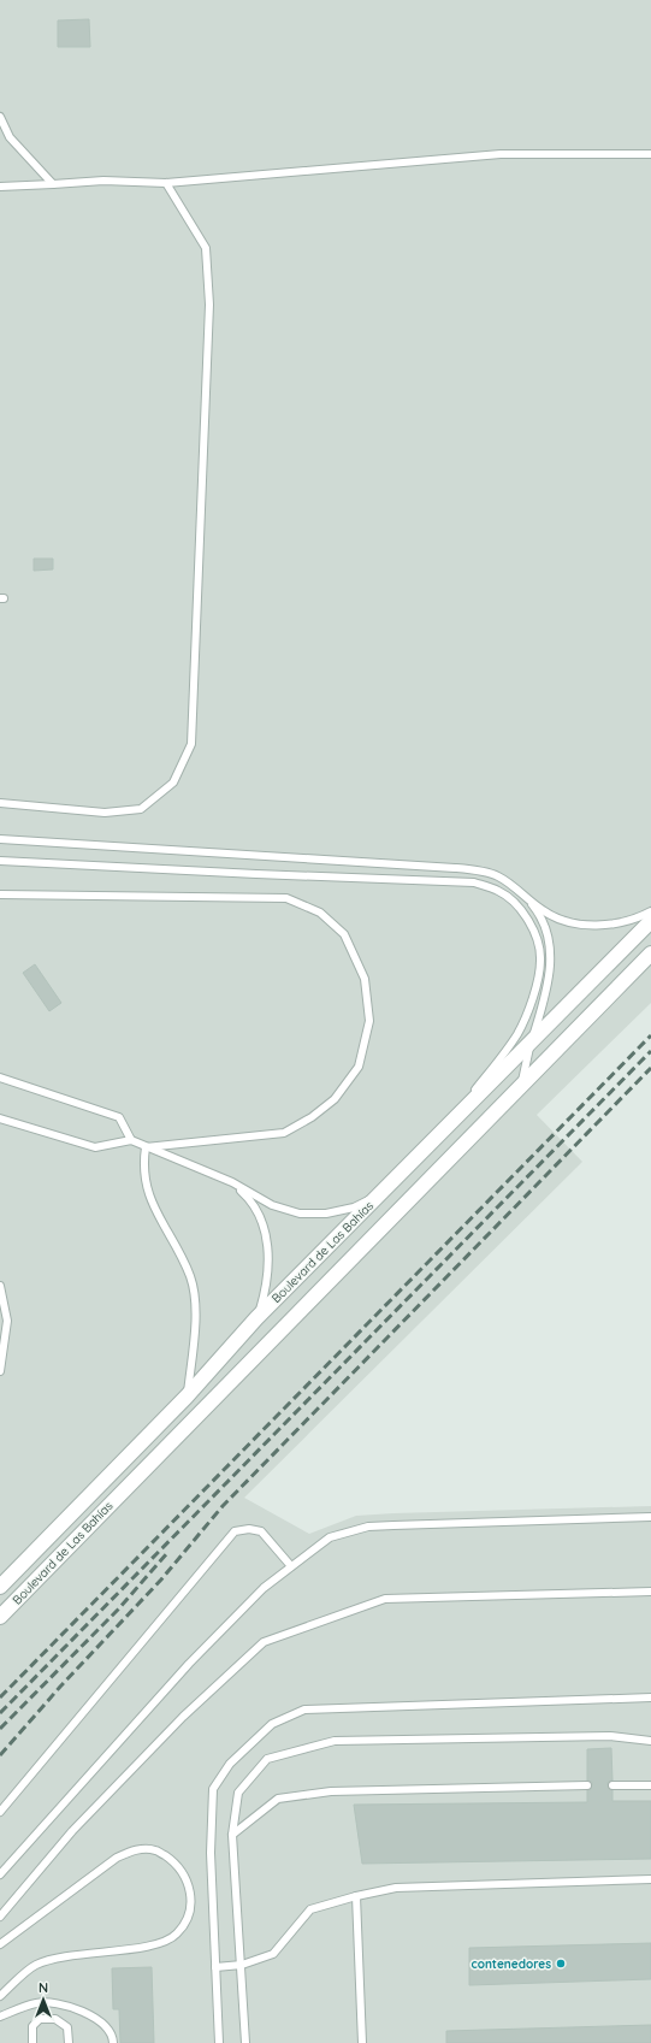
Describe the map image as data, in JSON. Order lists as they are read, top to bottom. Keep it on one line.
{"streets":{"street":["Boulevard de Las Bahías"]},"places":["contenedores"],"north":"top"}
